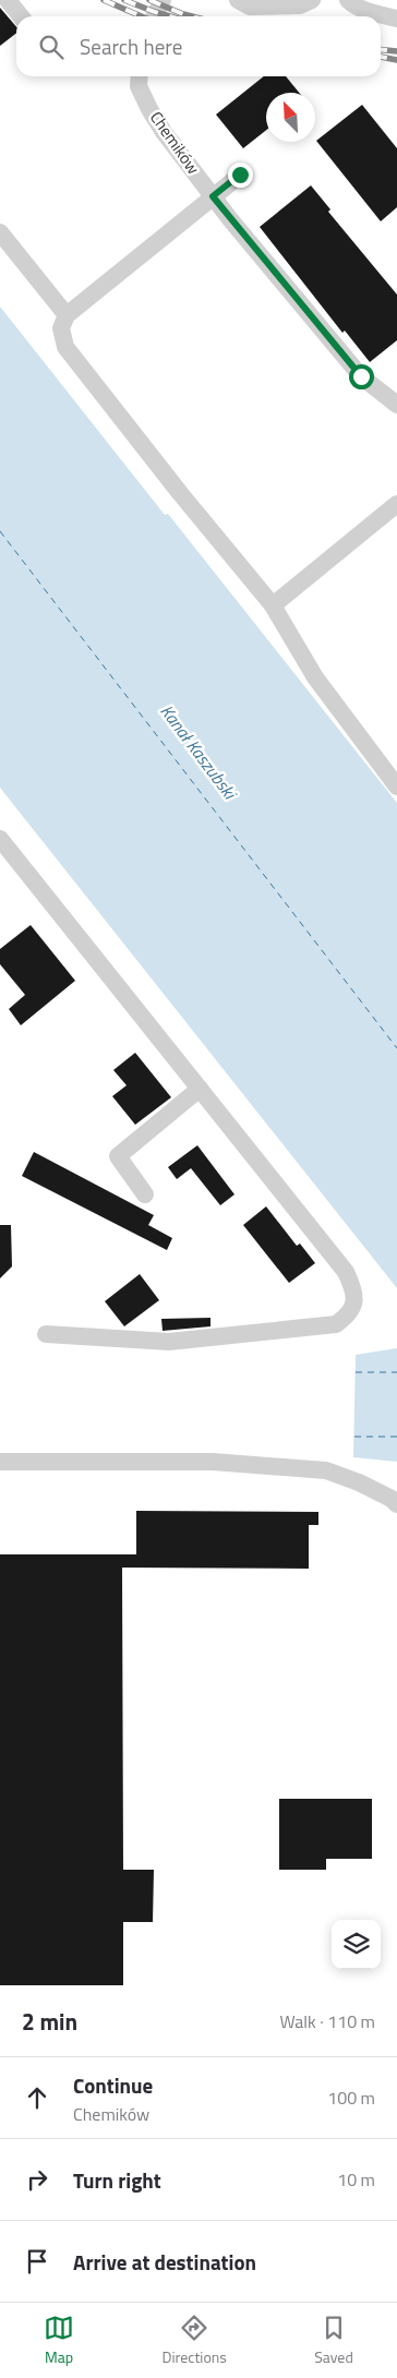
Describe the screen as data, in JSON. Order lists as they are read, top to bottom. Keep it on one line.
{"streets":{"lane":["Chemików"]},"water":["Kanał Kaszubski"],"north":"top left","page":{"search":"Search here","heading":["2 min","Walk · 110 m"],"list":[["Continue","Chemików","100 m"],["Turn right","10 m"],"Arrive at destination"],"nav":["Map","Directions","Saved"]}}
